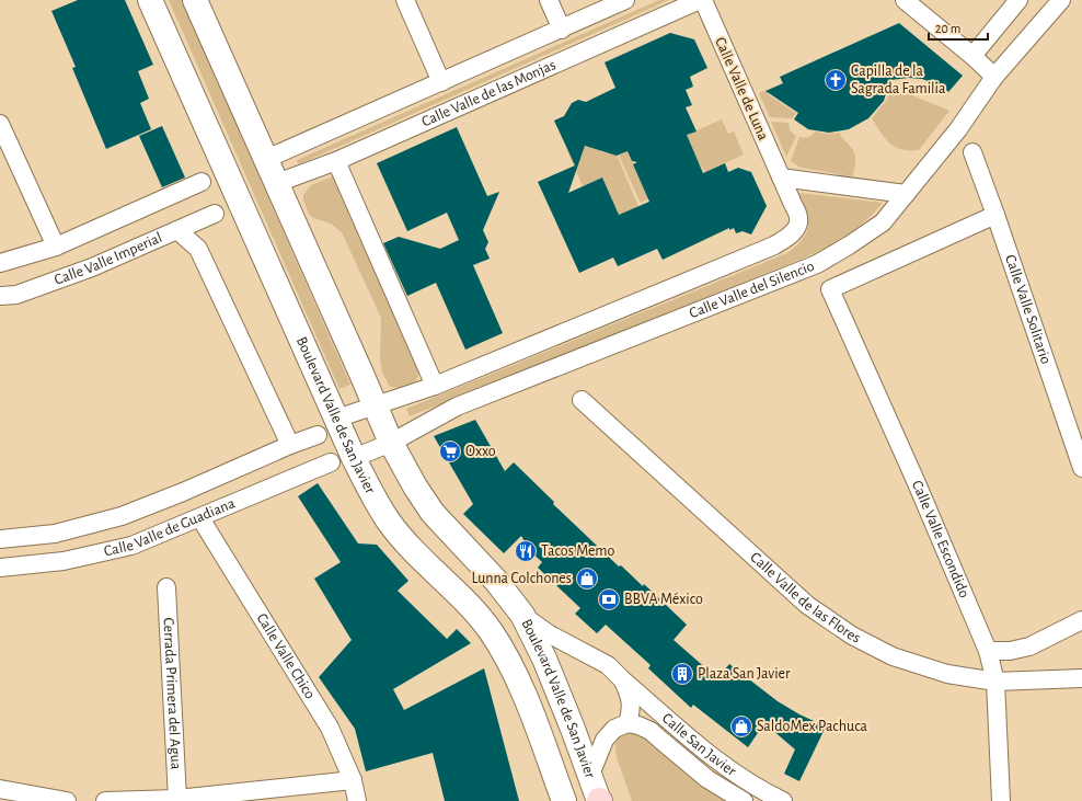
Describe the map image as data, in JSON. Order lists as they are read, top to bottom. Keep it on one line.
{"streets":{"main road":["Boulevard Valle de San Javier"],"street":["Calle Valle de Luna","Calle Valle de las Monjas","Calle Valle Imperial","Calle Valle del Silencio","Calle Valle Solitario","Calle Valle de Guadiana","Calle Valle Escondido","Calle Valle de las Flores","Calle Valle Chico","Cerrada Primera del Agua","Calle San Javier"]},"crossings":[["Calle Valle de Luna","Calle Valle de las Monjas"],["Calle Valle de Luna","Calle Valle del Silencio"],["Calle Valle de las Monjas","Boulevard Valle de San Javier"],["Calle Valle del Silencio","Boulevard Valle de San Javier"],["Calle Valle del Silencio","Calle Valle de Guadiana"],["Calle Valle Solitario","Calle Valle Escondido"],["Boulevard Valle de San Javier","Calle Valle de Guadiana"],["Boulevard Valle de San Javier","Calle San Javier"],["Calle Valle de Guadiana","Calle Valle Chico"],["Calle Valle Escondido","Calle Valle de las Flores"]],"places":{"church":["Capilla de la Sagrada Familia"],"supermarket":["Oxxo"],"restaurant":["Tacos Memo"],"shop":["Lunna Colchones","SaldoMex Pachuca"],"bank":["BBVA México"],"building":["Plaza San Javier"]},"scale_bar":"20 m"}
